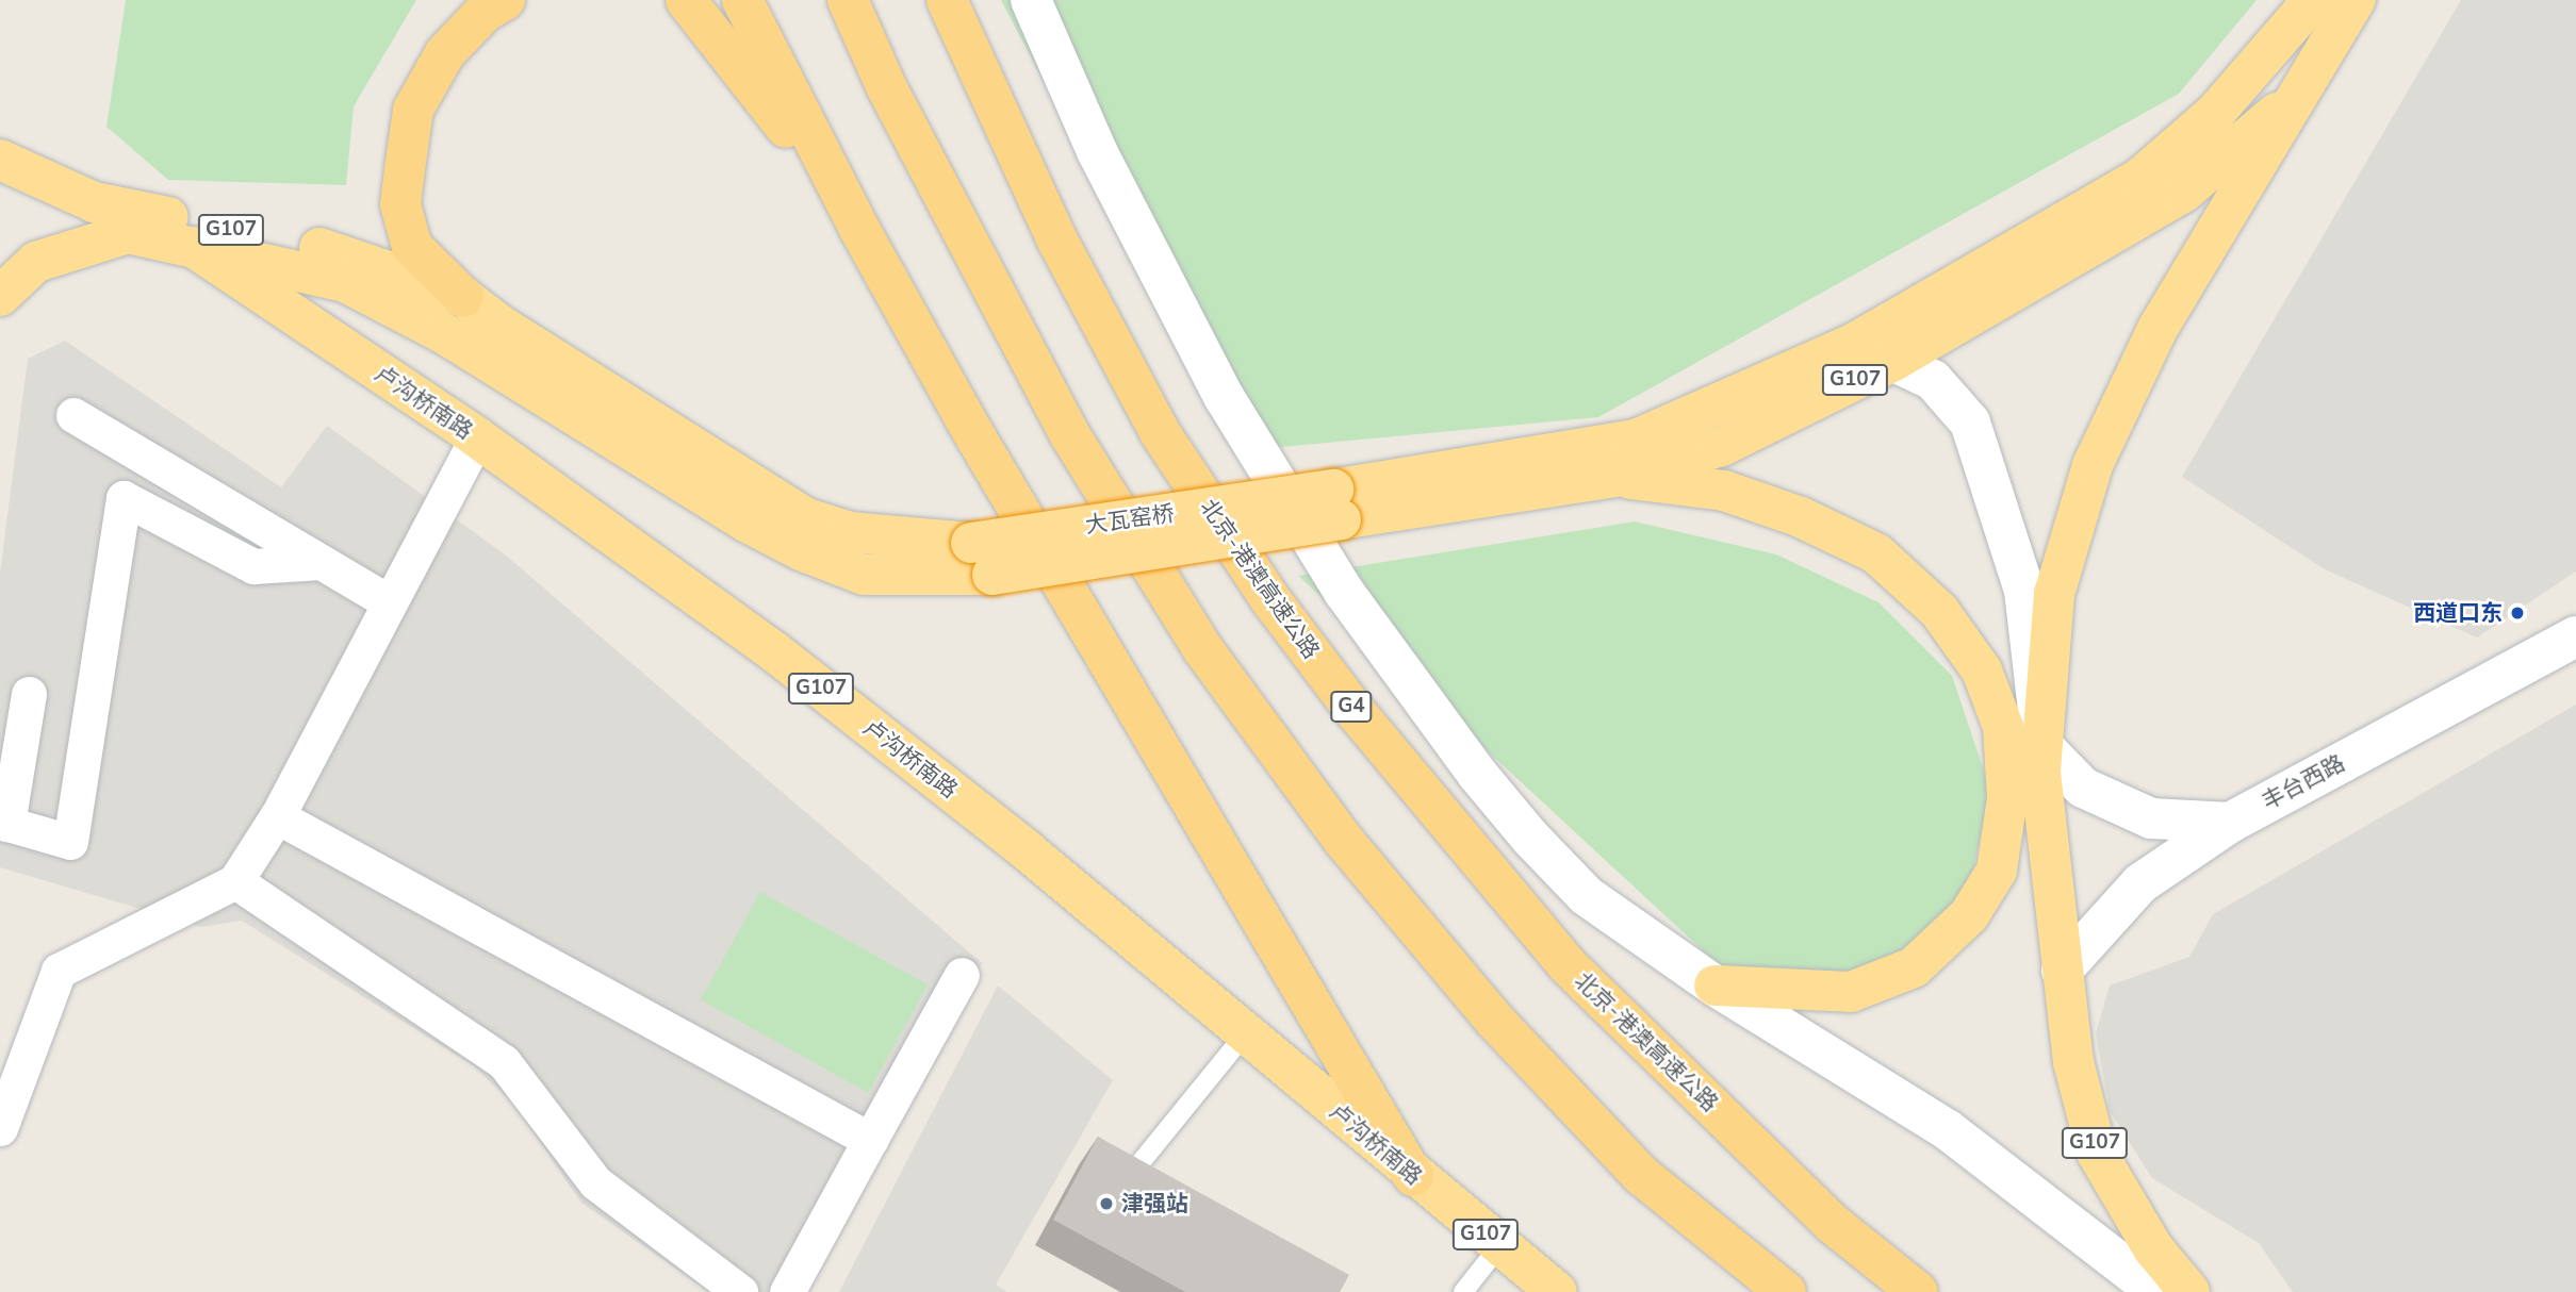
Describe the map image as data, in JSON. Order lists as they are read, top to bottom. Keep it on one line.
{"streets":{"highway":["G107","卢沟桥南路","大瓦窑桥","北京-港澳高速公路","G4"],"street":["丰台西路"]},"crossings":[["G107","卢沟桥南路"],["G107","大瓦窑桥"],["G107","丰台西路"]],"places":["西道口东","津强站"]}
